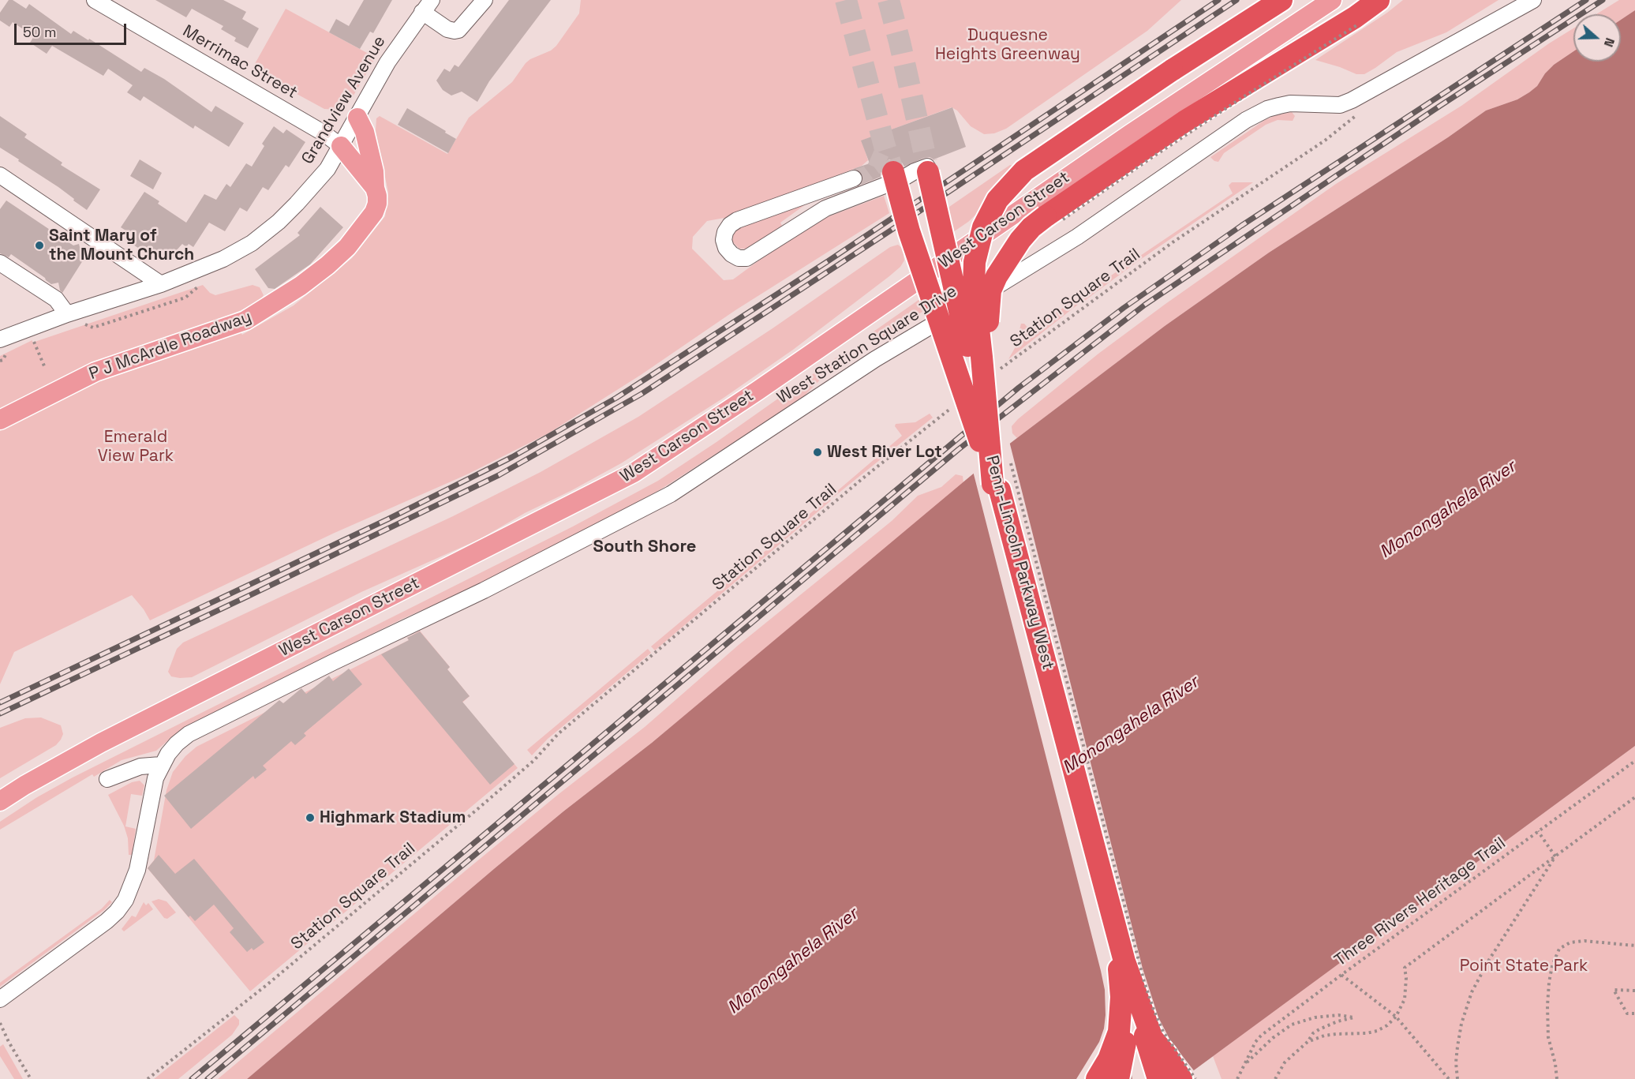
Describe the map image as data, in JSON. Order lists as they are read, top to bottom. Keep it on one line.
{"streets":{"highway":["Penn-Lincoln Parkway West"],"main road":["West Carson Street","P J McArdle Roadway"],"street":["Merrimac Street","Grandview Avenue","West Station Square Drive"],"path":["Station Square Trail","Three Rivers Heritage Trail"]},"crossings":[["Merrimac Street","Grandview Avenue"],["Grandview Avenue","P J McArdle Roadway"]],"districts":["South Shore"],"water":["Monongahela River"],"parks":["Duquesne Heights Greenway","Emerald View Park","Point State Park"],"places":["Saint Mary of the Mount Church","West River Lot","Highmark Stadium"],"scale_bar":"50 m","north":"right"}
